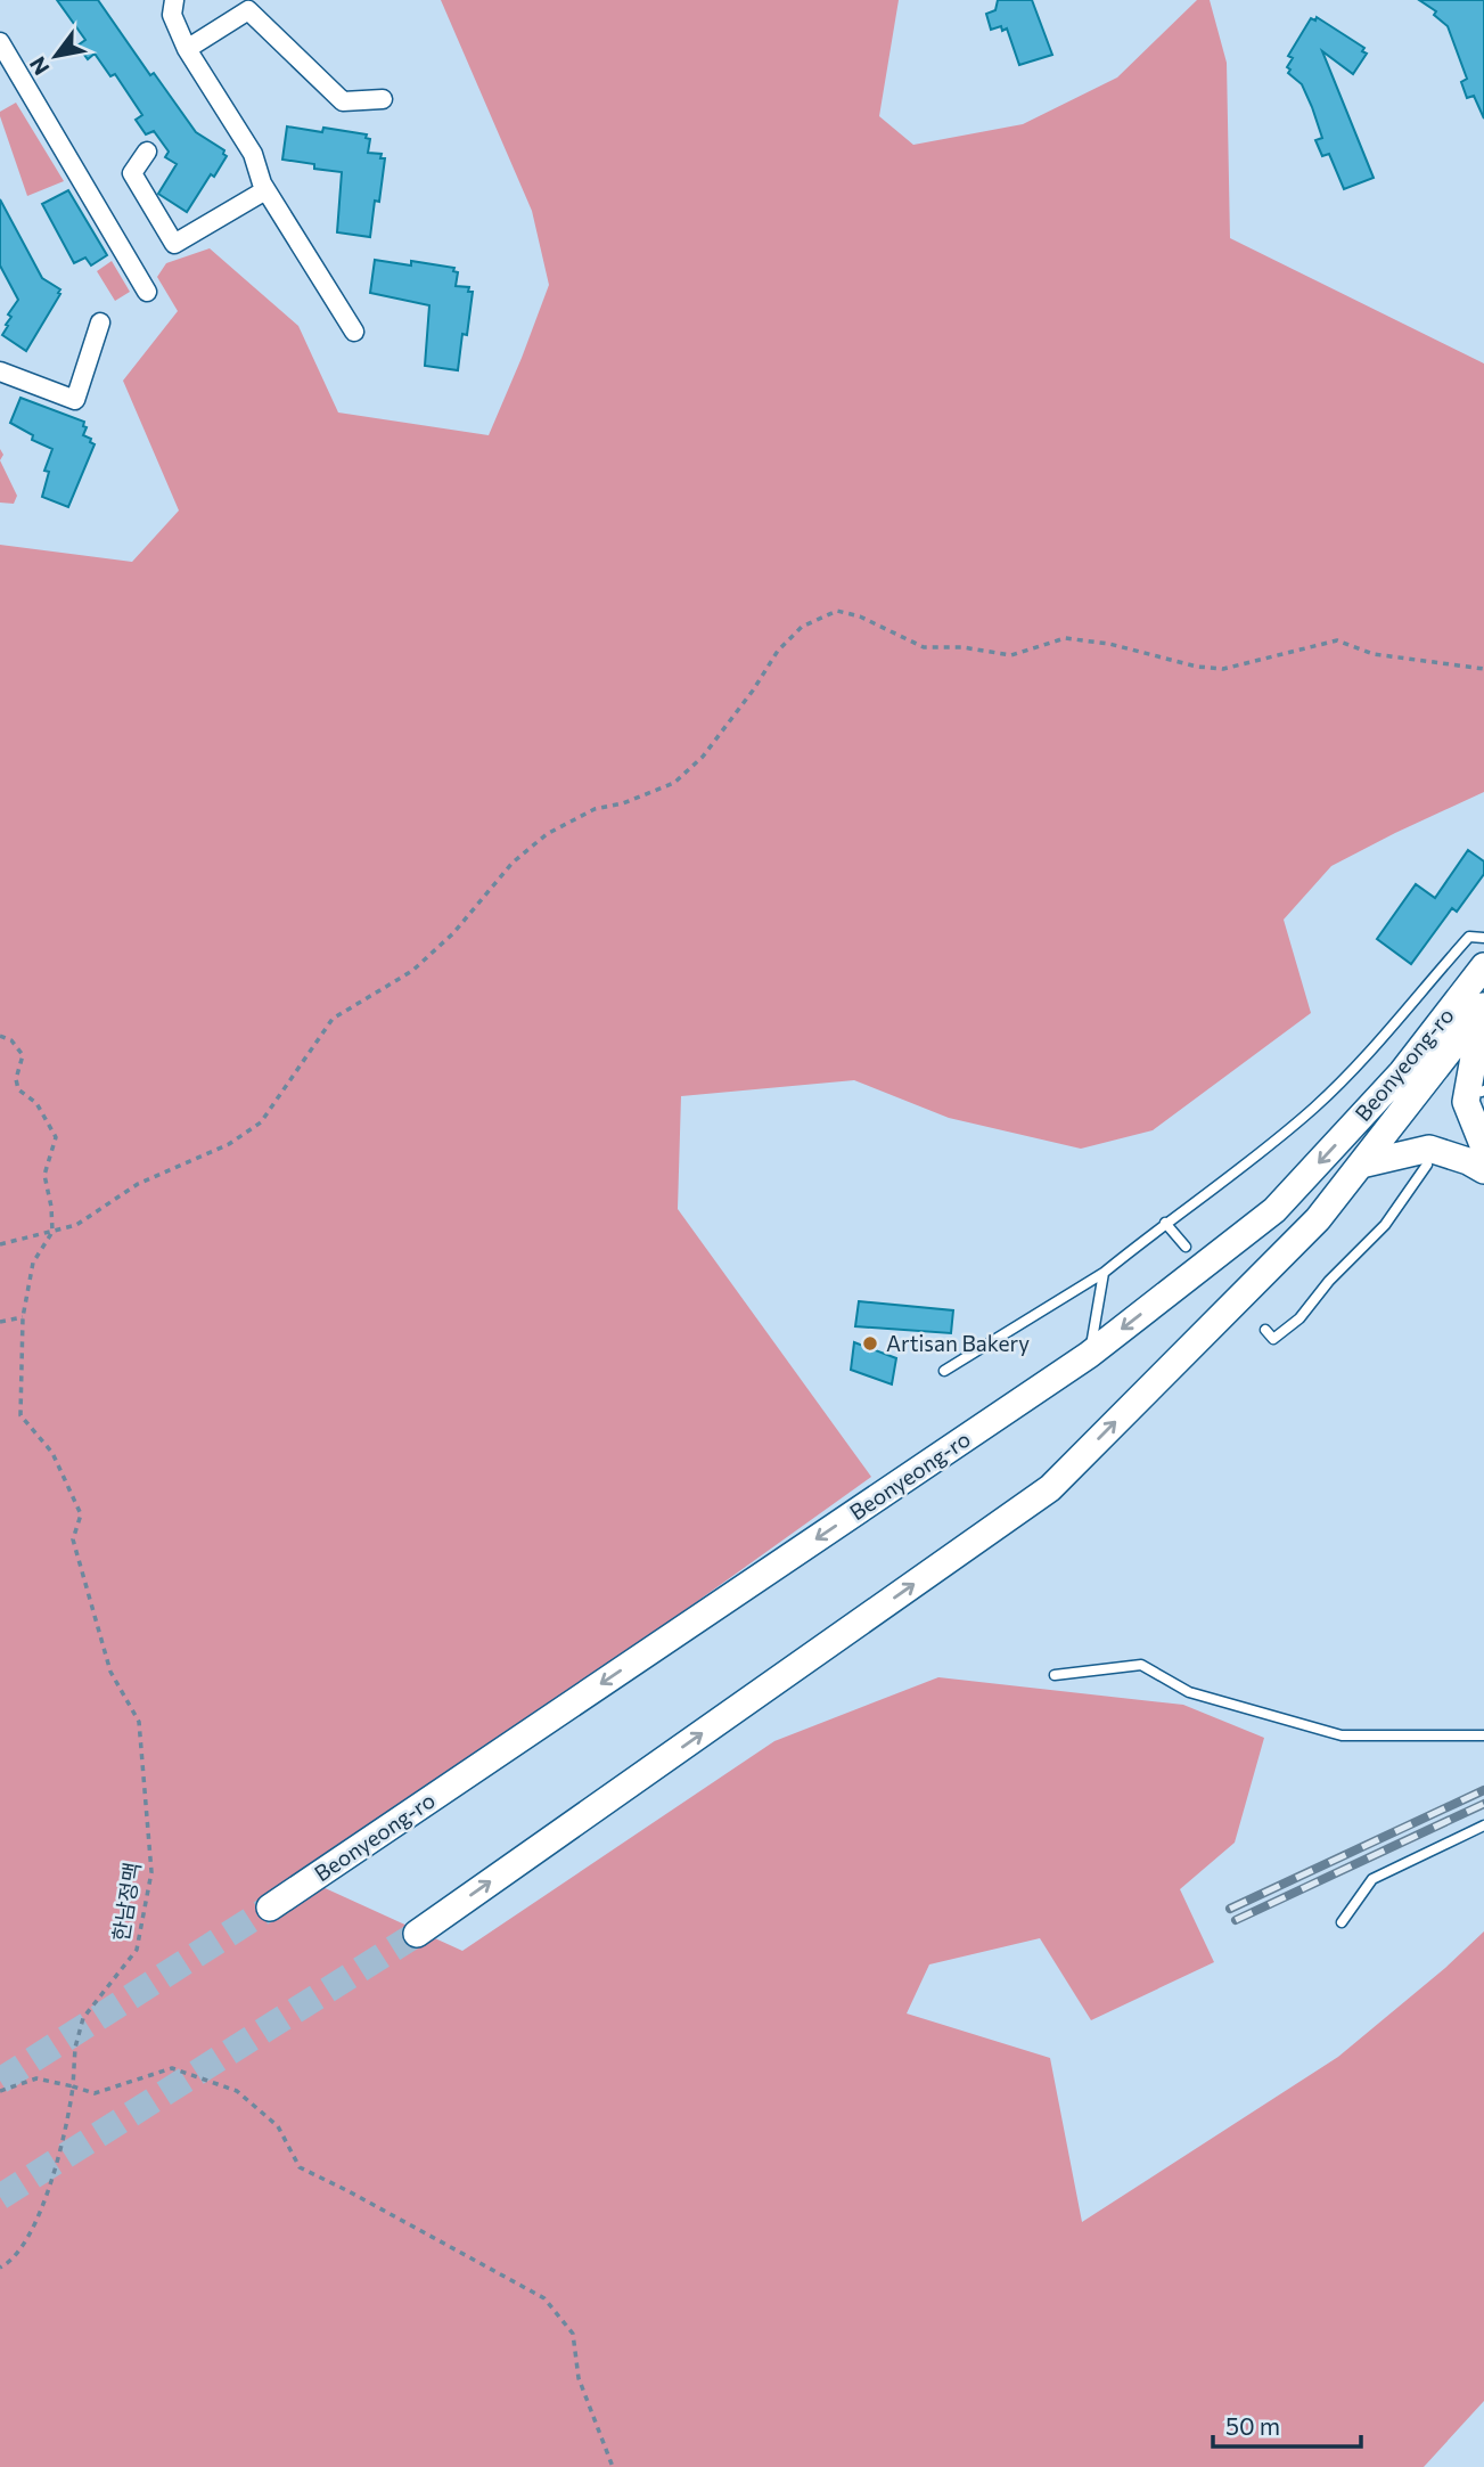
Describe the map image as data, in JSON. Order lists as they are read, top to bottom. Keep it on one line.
{"streets":{"street":["Beonyeong-ro"],"path":["한남정맥"]},"places":["Artisan Bakery"],"scale_bar":"50 m","north":"bottom left"}
